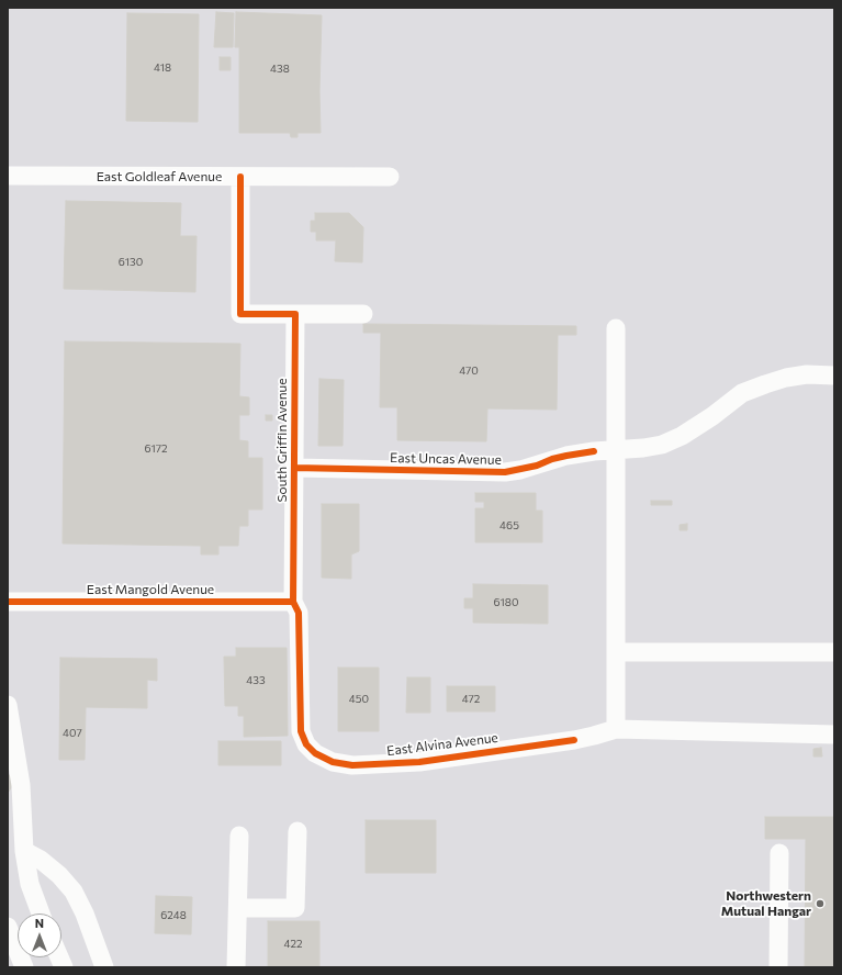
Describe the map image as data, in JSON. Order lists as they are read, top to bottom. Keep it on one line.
{"streets":{"street":["East Goldleaf Avenue","South Griffin Avenue","East Uncas Avenue","East Mangold Avenue","East Alvina Avenue"]},"crossings":[["South Griffin Avenue","East Uncas Avenue"],["South Griffin Avenue","East Mangold Avenue"],["South Griffin Avenue","East Alvina Avenue"]],"places":["Northwestern Mutual Hangar"],"house_numbers":["418","438","6130","470","6172","465","6180","433","450","472","407","6248","422"],"north":"top"}
